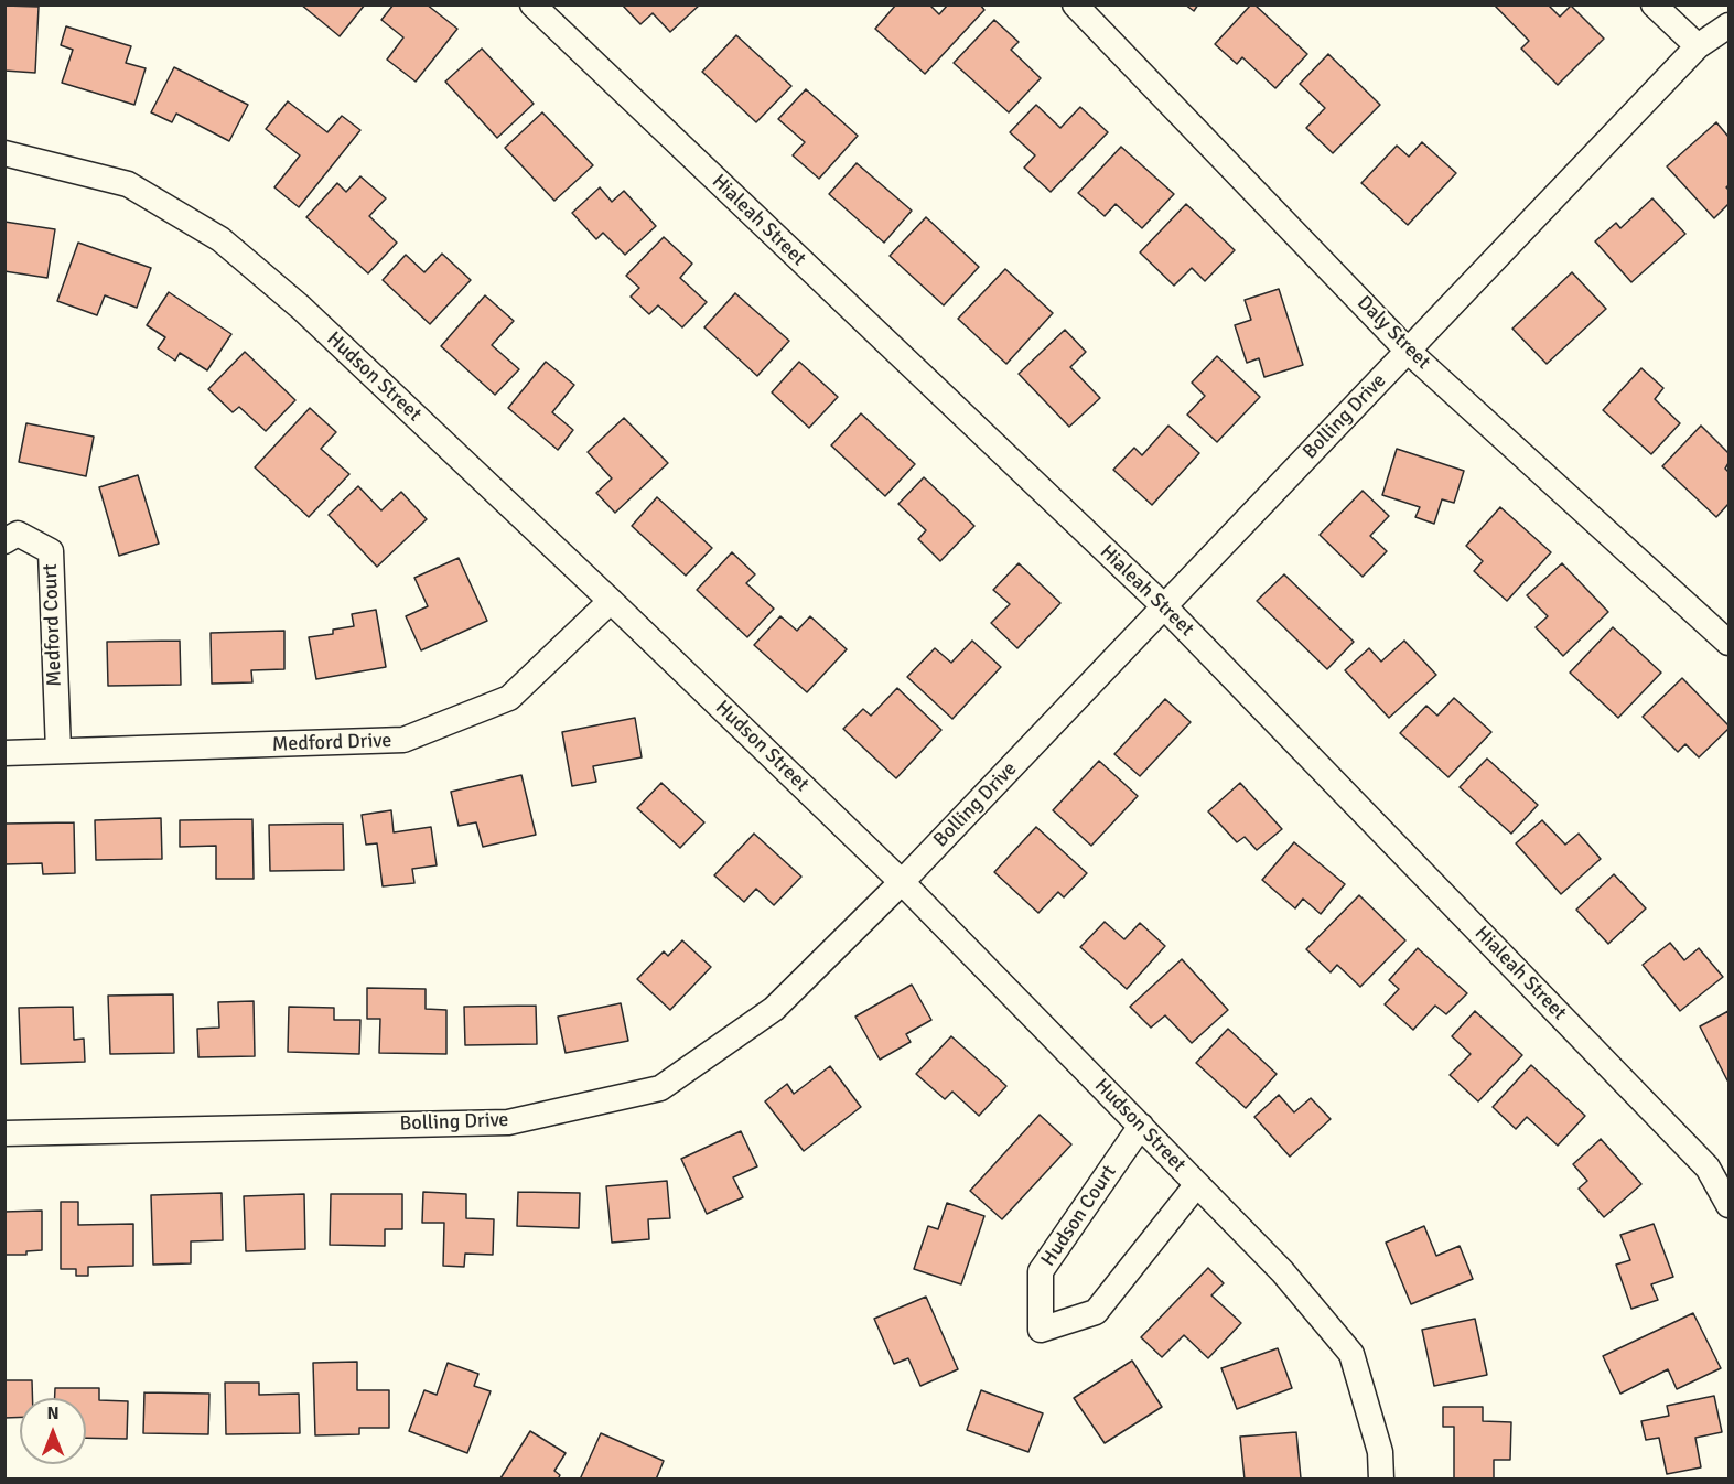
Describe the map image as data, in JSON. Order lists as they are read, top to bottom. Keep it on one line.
{"streets":{"street":["Hialeah Street","Daly Street","Hudson Street","Bolling Drive","Medford Court","Medford Drive","Hudson Court"]},"crossings":[["Hialeah Street","Bolling Drive"],["Daly Street","Bolling Drive"],["Hudson Street","Bolling Drive"],["Hudson Street","Medford Drive"],["Hudson Street","Hudson Court"],["Medford Court","Medford Drive"]],"north":"top"}
